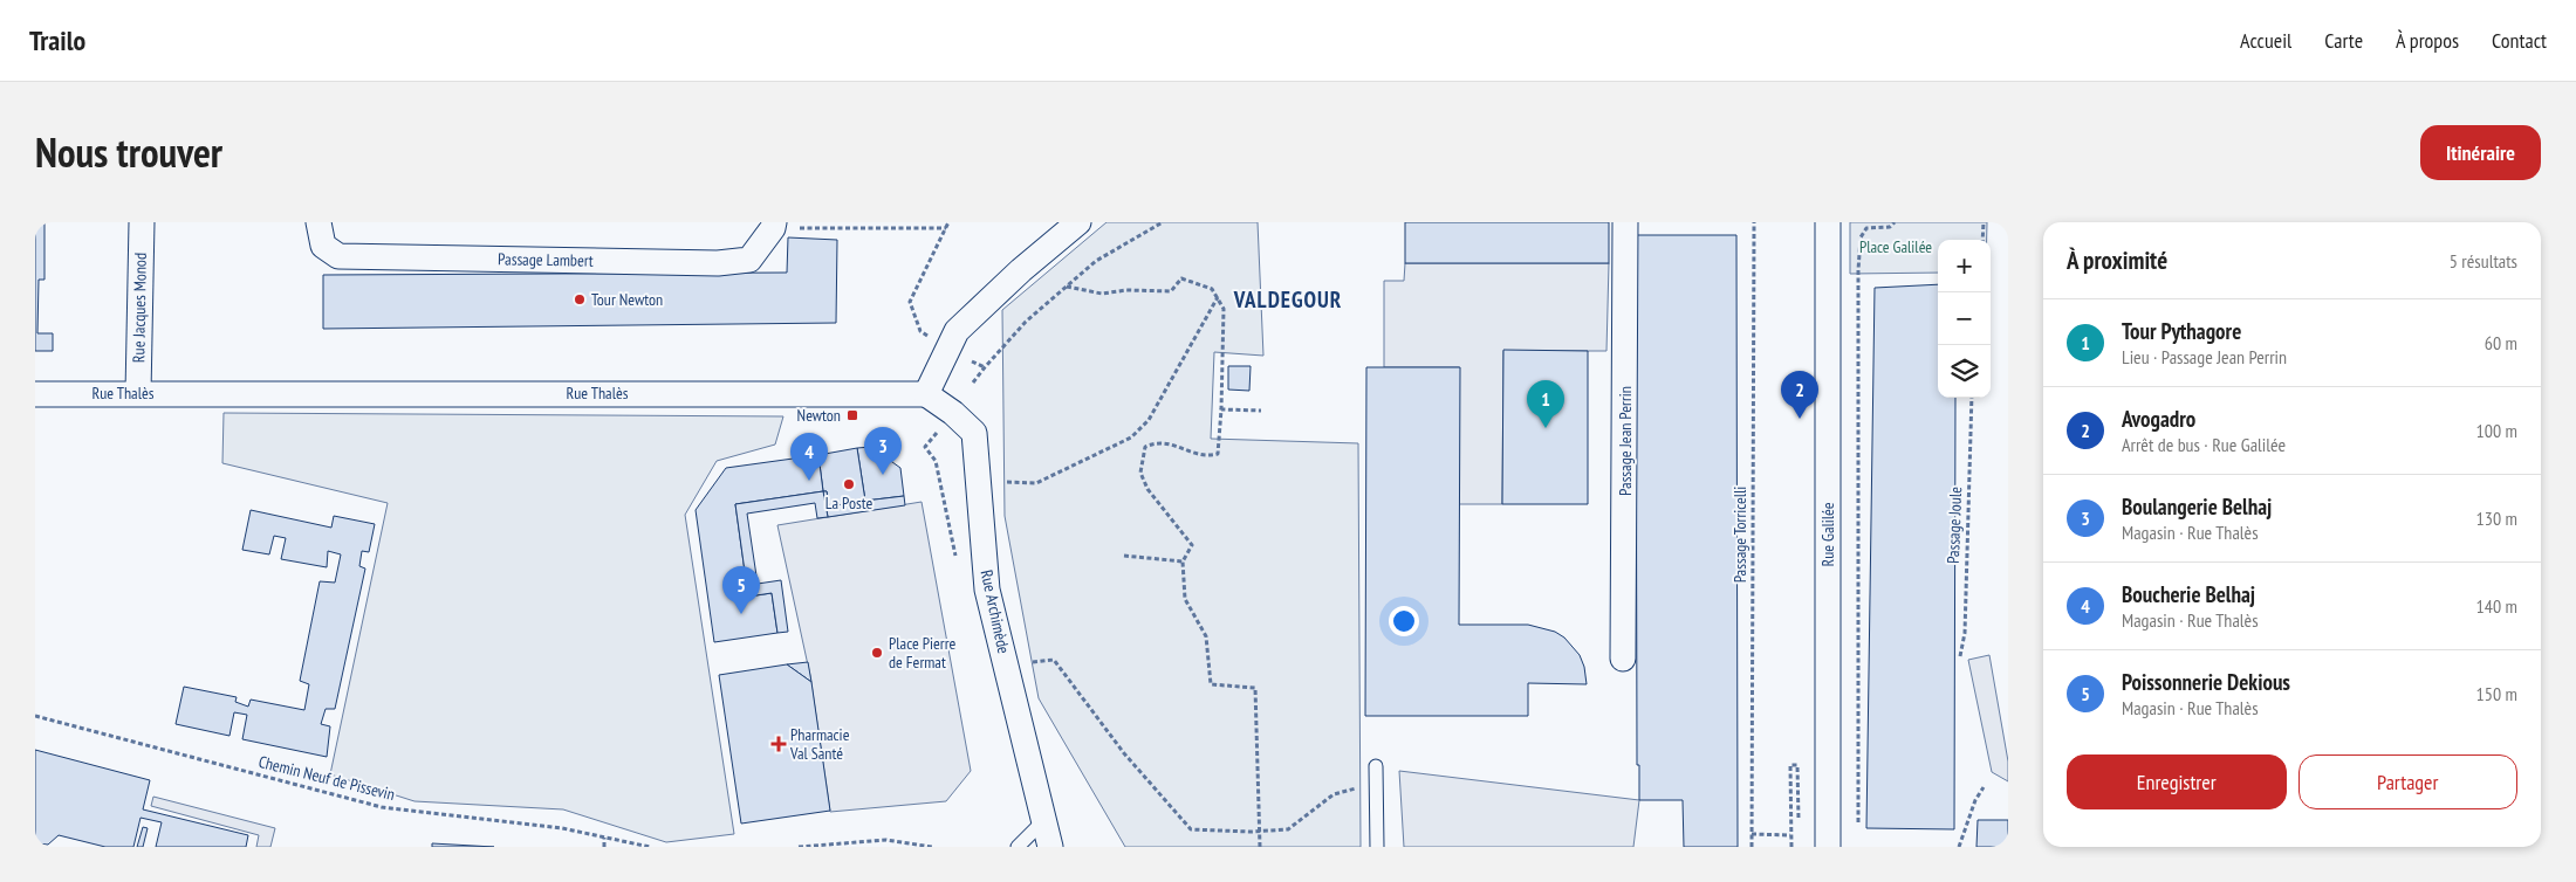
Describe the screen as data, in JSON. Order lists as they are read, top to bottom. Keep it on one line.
{"streets":{"street":["Passage Lambert","Rue Jacques Monod","Rue Thalès","Passage Jean Perrin","Rue Galilée","Rue Archimède"],"path":["Passage Joule","Passage Torricelli","Chemin Neuf de Pissevin"]},"crossings":[["Rue Jacques Monod","Rue Thalès"],["Rue Thalès","Rue Archimède"]],"districts":["VALDEGOUR"],"parks":["Place Galilée"],"places":{"other":["Tour Newton","La Poste","Place Pierre de Fermat"],"transit":["Newton"],"health":["Pharmacie Val Santé"]},"page":{"header":"Trailo","nav":["Accueil","Carte","À propos","Contact"],"title":"Nous trouver","buttons":["Itinéraire",["Enregistrer","Partager"]],"heading":["À proximité","5 résultats"],"map_buttons":["+","−"],"list":[{"mark":"1","name":"Tour Pythagore","note":"Lieu · Passage Jean Perrin","value":"60 m"},{"mark":"2","name":"Avogadro","note":"Arrêt de bus · Rue Galilée","value":"100 m"},{"mark":"3","name":"Boulangerie Belhaj","note":"Magasin · Rue Thalès","value":"130 m"},{"mark":"4","name":"Boucherie Belhaj","note":"Magasin · Rue Thalès","value":"140 m"},{"mark":"5","name":"Poissonnerie Dekious","note":"Magasin · Rue Thalès","value":"150 m"}],"pins":["2","1","3","4","5"]}}
